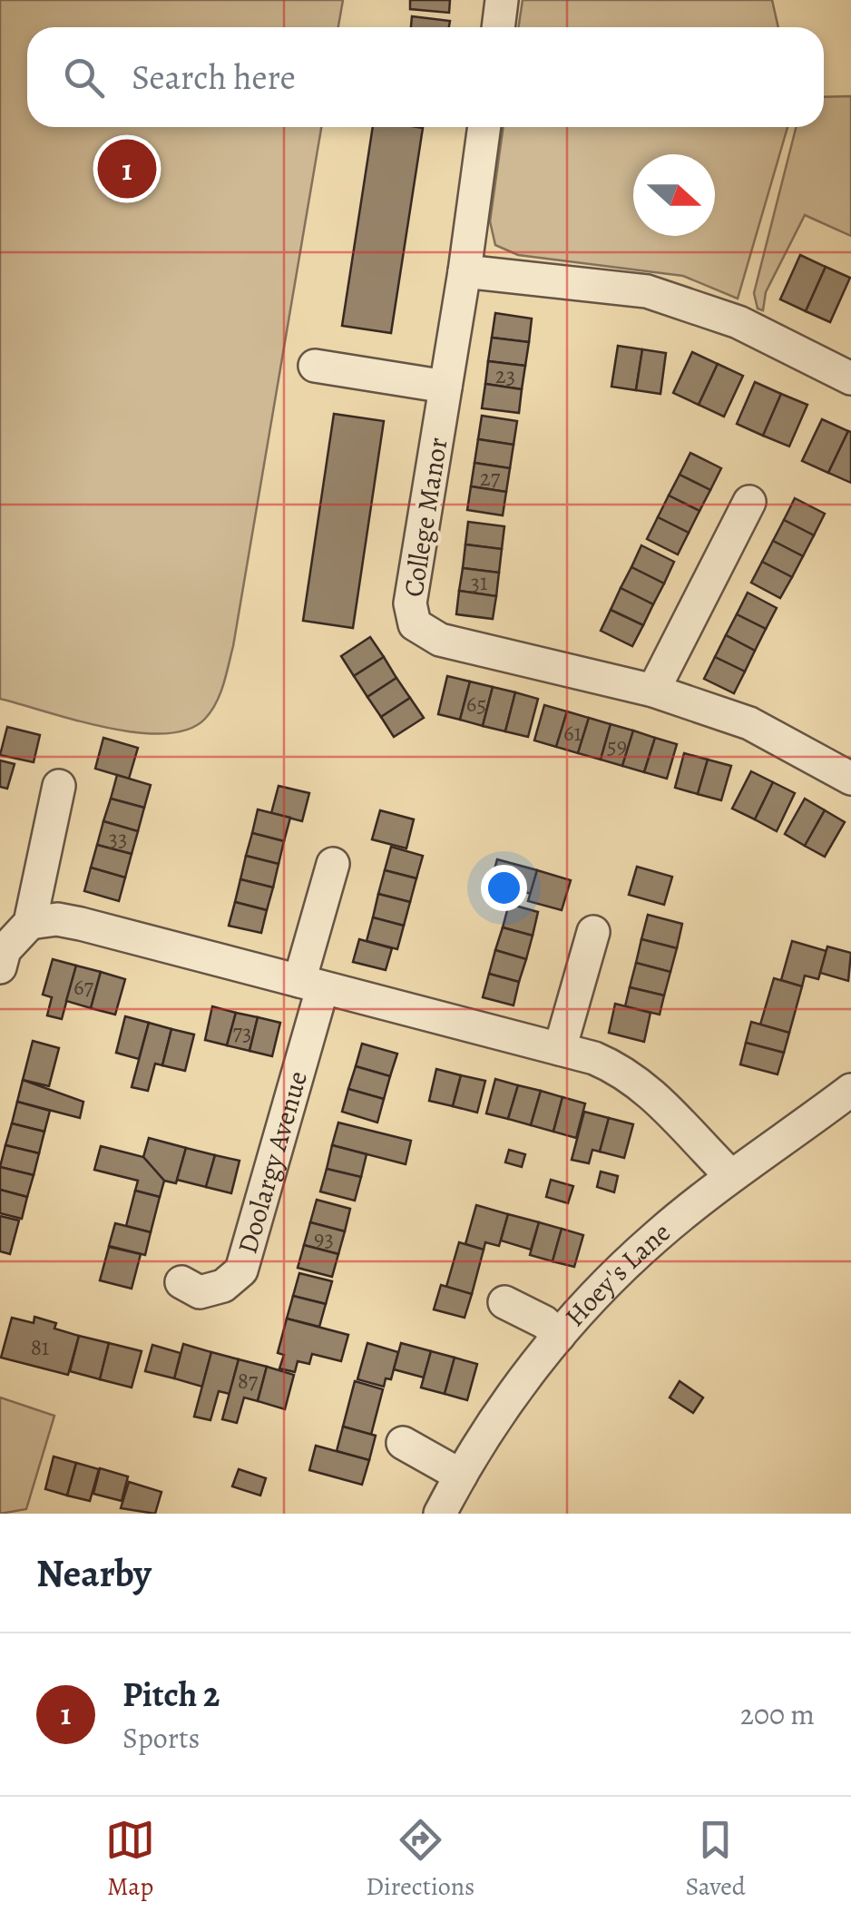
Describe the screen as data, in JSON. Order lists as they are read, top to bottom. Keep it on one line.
{"streets":{"street":["College Manor","Doolargy Avenue","Hoey's Lane"]},"house_numbers":["23","27","31","65","61","59","33","67","73","93","81","87"],"north":"right","page":{"search":"Search here","pins":"1","heading":"Nearby","list":[{"mark":"1","name":"Pitch 2","note":"Sports","value":"200 m"}],"nav":["Map","Directions","Saved"]}}
